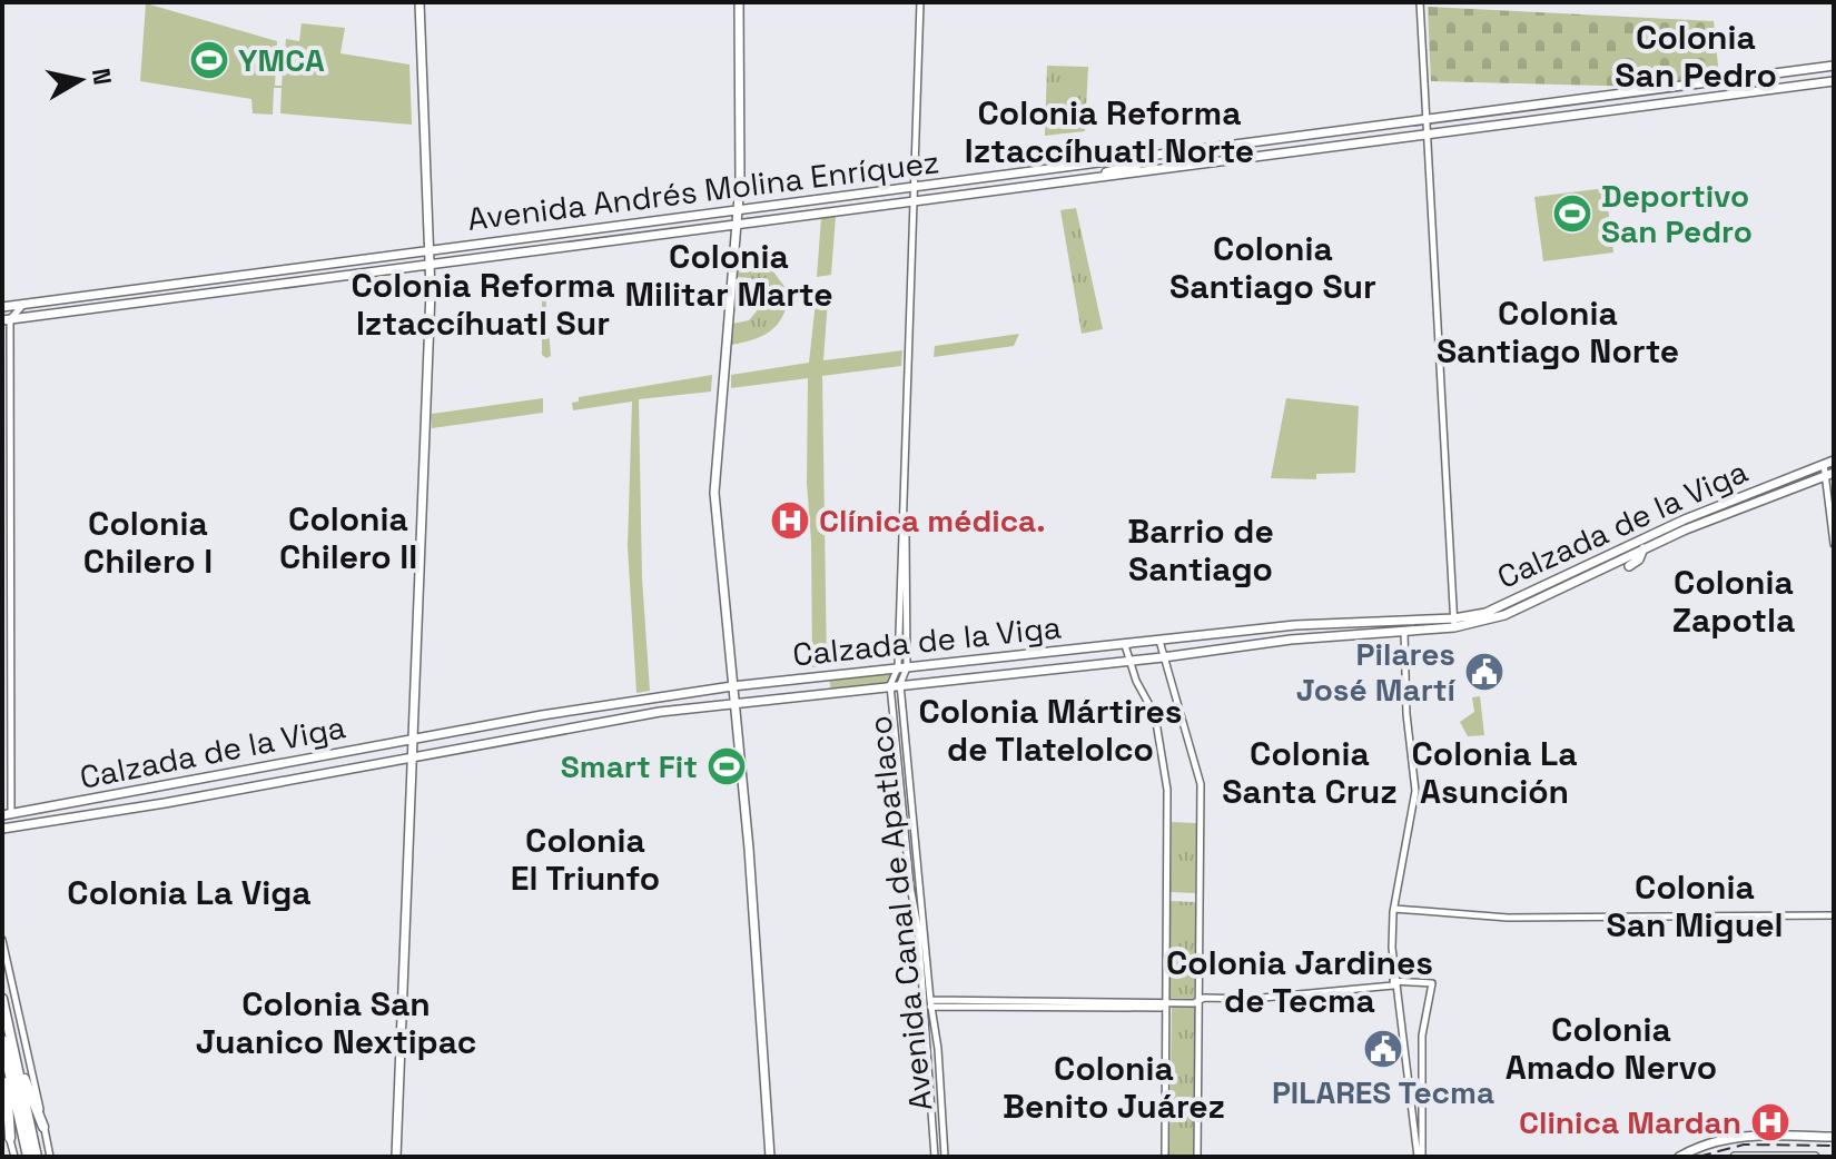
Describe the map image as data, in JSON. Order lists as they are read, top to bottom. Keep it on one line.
{"streets":{"main road":["Avenida Andrés Molina Enríquez","Calzada de la Viga"],"street":["Avenida Canal de Apatlaco"]},"crossings":[["Calzada de la Viga","Avenida Canal de Apatlaco"]],"districts":["Colonia San Pedro","Colonia Reforma Iztaccíhuatl Norte","Colonia Santiago Sur","Colonia Militar Marte","Colonia Reforma Iztaccíhuatl Sur","Colonia Santiago Norte","Colonia Chilero II","Colonia Chilero I","Barrio de Santiago","Colonia Zapotla","Colonia Mártires de Tlatelolco","Colonia Santa Cruz","Colonia La Asunción","Colonia El Triunfo","Colonia San Miguel","Colonia La Viga","Colonia Jardines de Tecma","Colonia San Juanico Nextipac","Colonia Amado Nervo","Colonia Benito Juárez"],"places":{"sports":["YMCA","Deportivo San Pedro","Smart Fit"],"hospital":["Clínica médica.","Clinica Mardan"],"public building":["Pilares José Martí","PILARES Tecma"]},"north":"right"}
